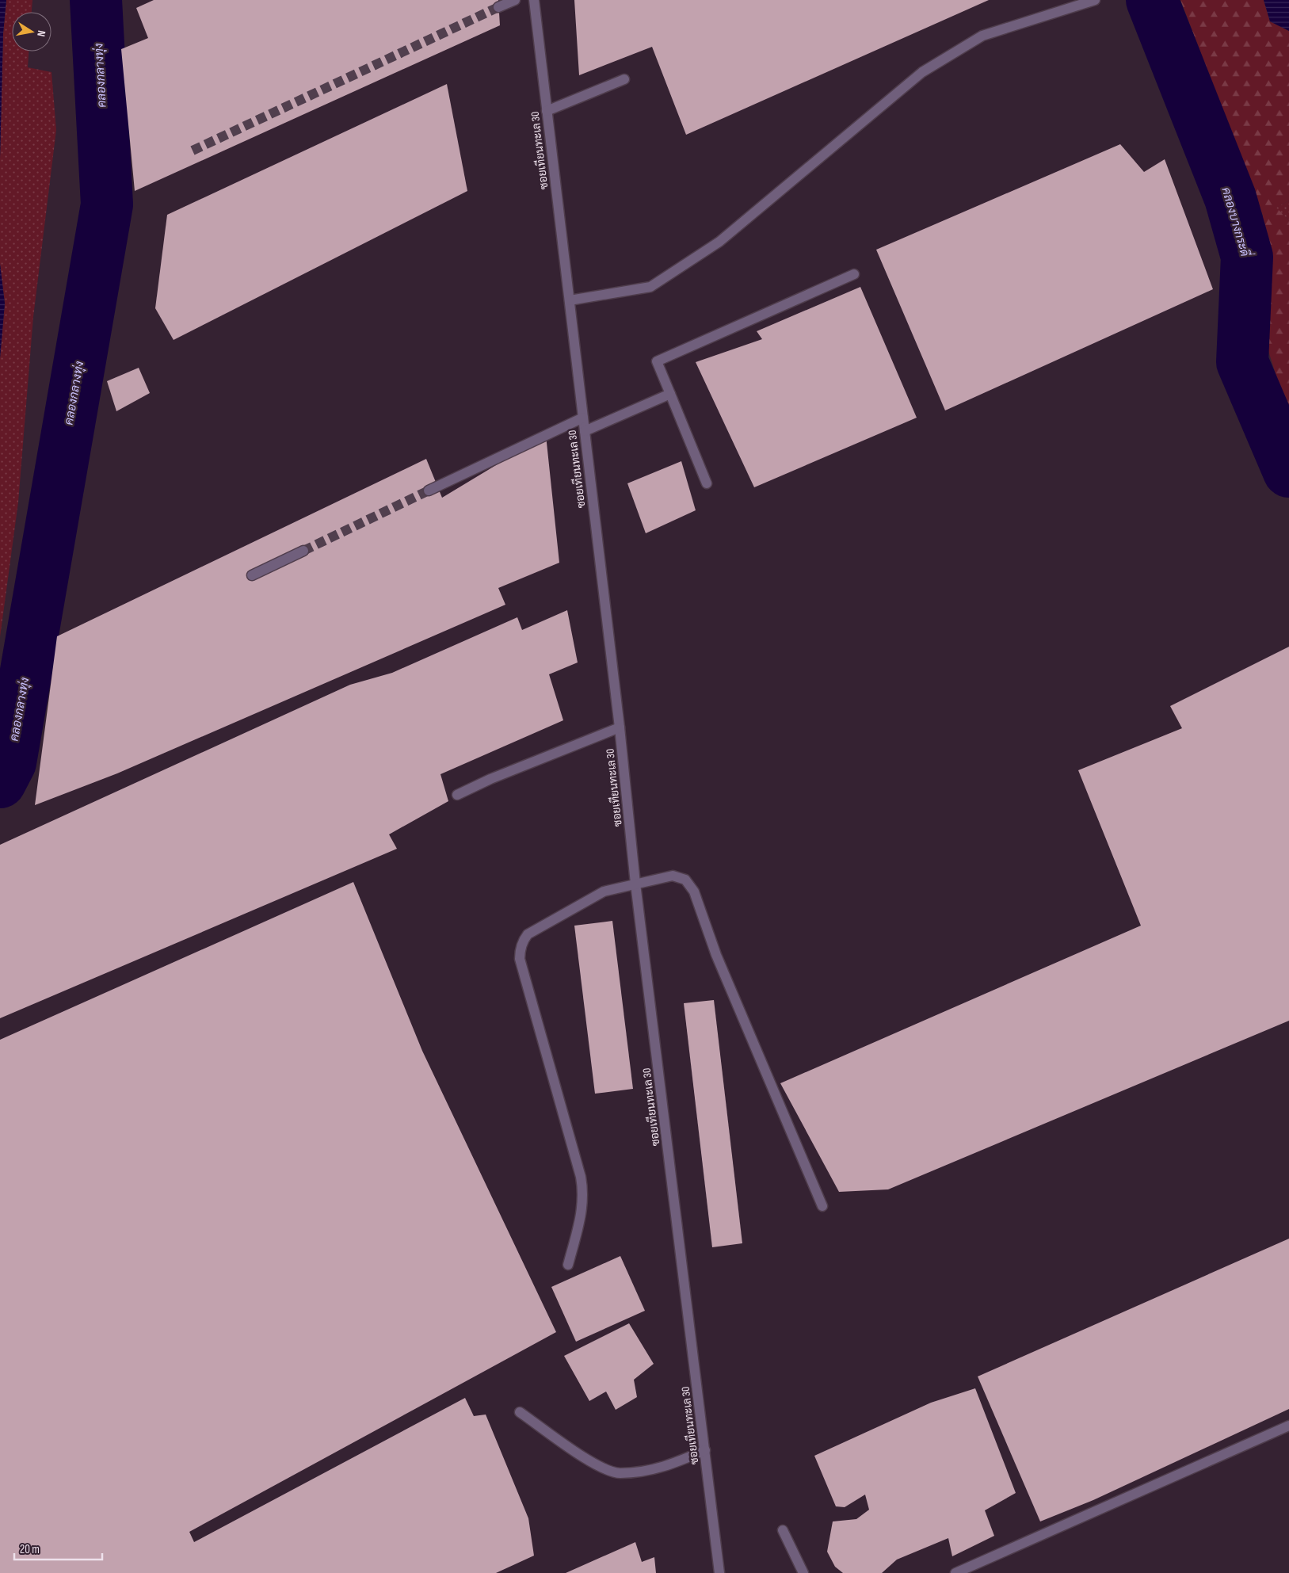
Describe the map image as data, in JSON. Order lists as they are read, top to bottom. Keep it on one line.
{"streets":{"street":["ซอยเทียนทะเล 30"]},"water":["คลองกลางทุ่ง","คลองบางกระดี่"],"scale_bar":"20 m","north":"right"}
